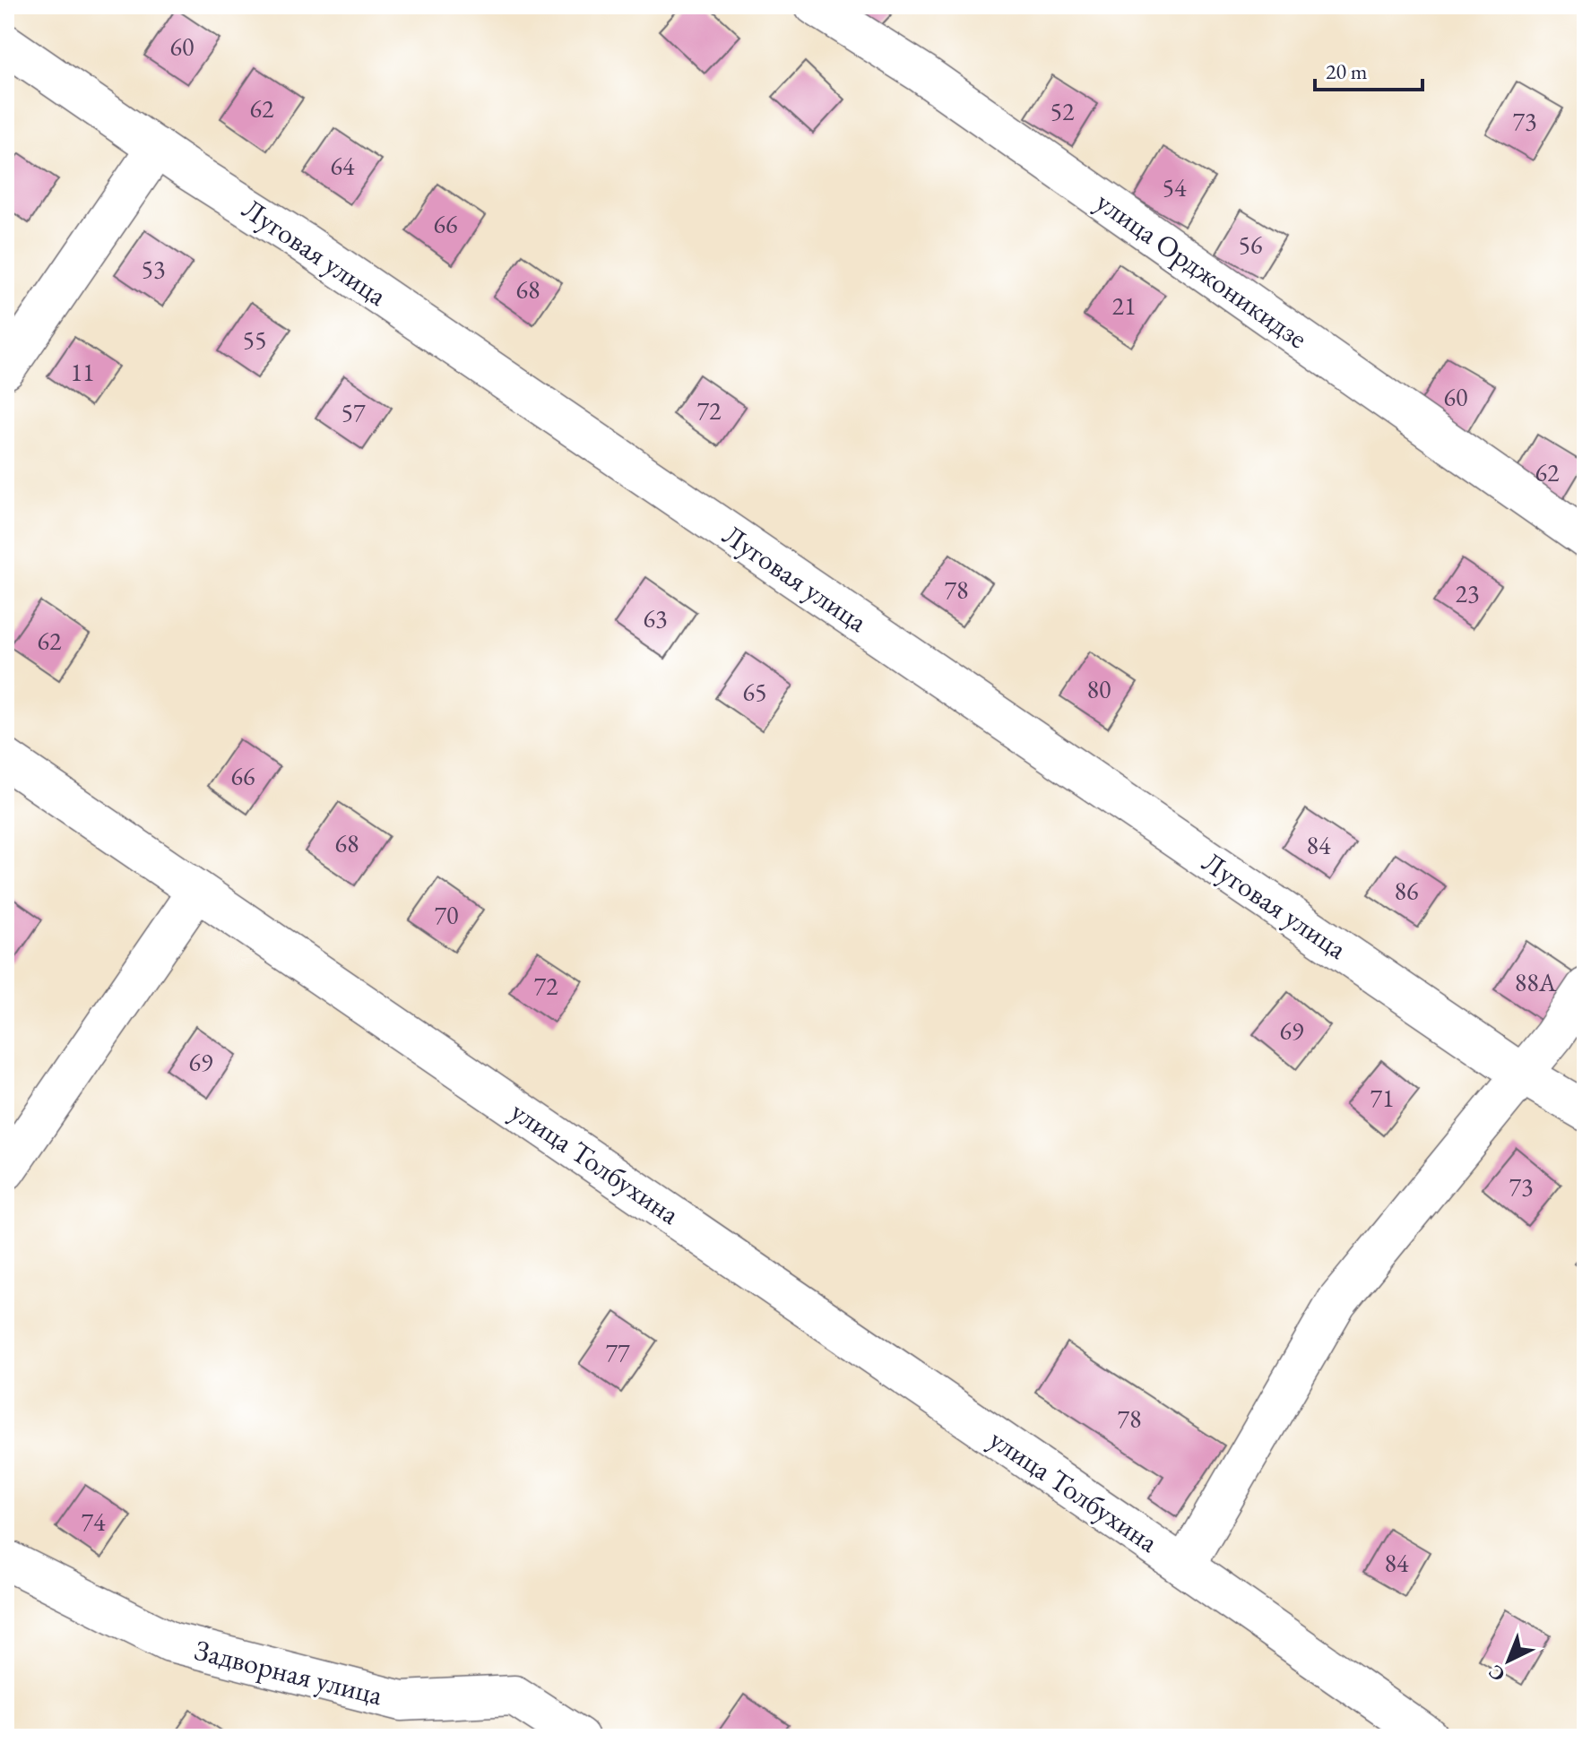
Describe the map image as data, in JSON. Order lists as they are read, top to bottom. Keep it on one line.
{"streets":{"street":["Луговая улица","улица Орджоникидзе","улица Толбухина","Задворная улица"]},"house_numbers":["60","62","52","73","64","54","66","56","53","68","21","55","11","60","72","57","62","78","23","63","62","80","65","66","68","84","86","70","88А","72","69","69","71","73","77","78","74","84"],"scale_bar":"20 m","north":"bottom left"}
